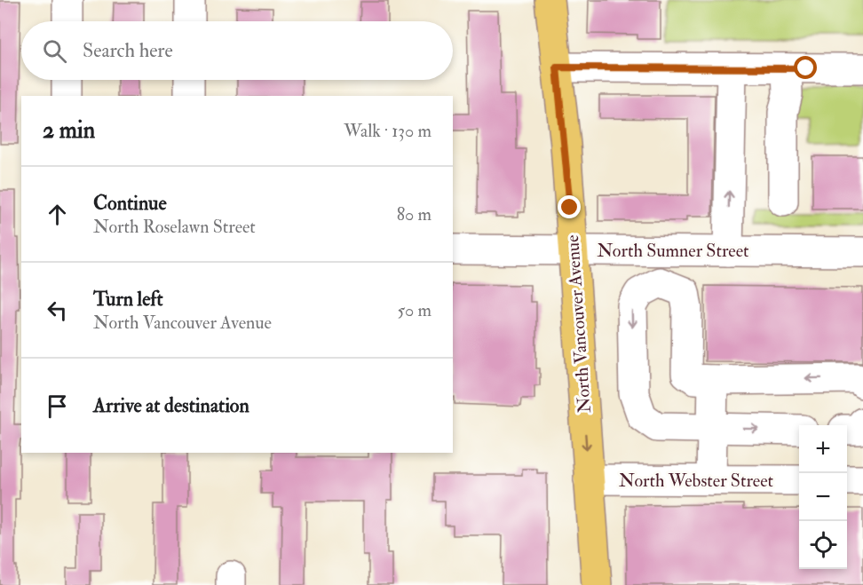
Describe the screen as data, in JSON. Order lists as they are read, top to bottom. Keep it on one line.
{"streets":{"main road":["North Vancouver Avenue"],"street":["North Sumner Street","North Webster Street"]},"crossings":[["North Sumner Street","North Vancouver Avenue"],["North Vancouver Avenue","North Webster Street"]],"one_way":["North Vancouver Avenue"],"page":{"search":"Search here","heading":["2 min","Walk · 130 m"],"list":[["Continue","North Roselawn Street","80 m"],["Turn left","North Vancouver Avenue","50 m"],"Arrive at destination"],"map_buttons":["+","−"]}}
